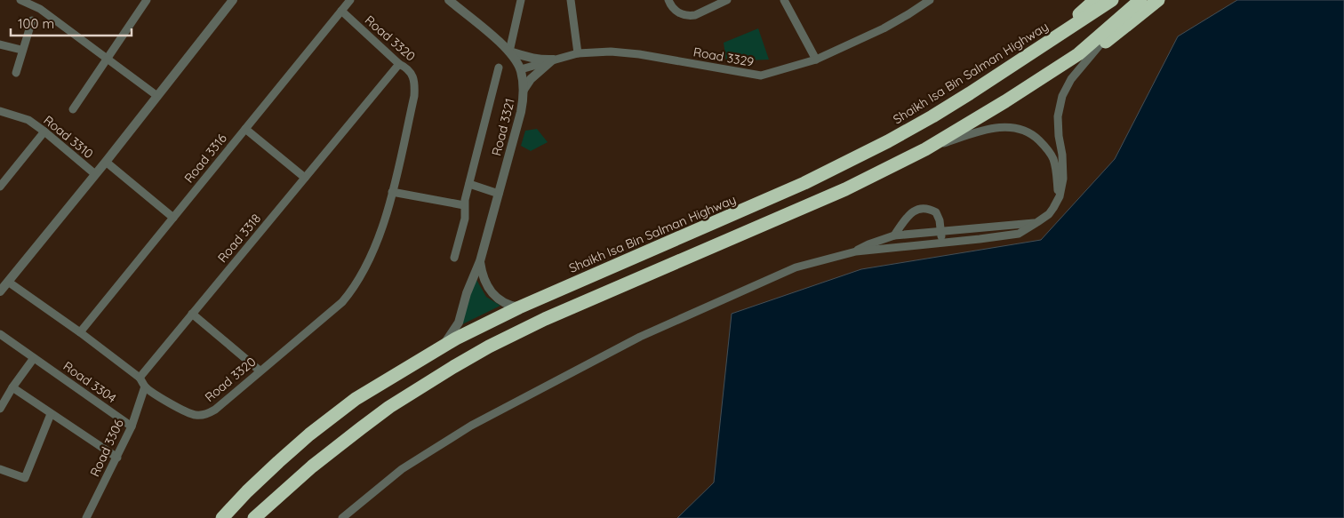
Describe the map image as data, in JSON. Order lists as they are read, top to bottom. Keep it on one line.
{"streets":{"highway":["Shaikh Isa Bin Salman Highway"],"street":["Road 3320","Road 3329","Road 3321","Road 3310","Road 3316","Road 3318","Road 3304","Road 3306"]},"crossings":[["Road 3320","Road 3316"],["Road 3320","Road 3318"],["Road 3320","Road 3306"],["Road 3329","Road 3321"],["Shaikh Isa Bin Salman Highway","Road 3321"],["Road 3304","Road 3306"]],"scale_bar":"100 m"}
